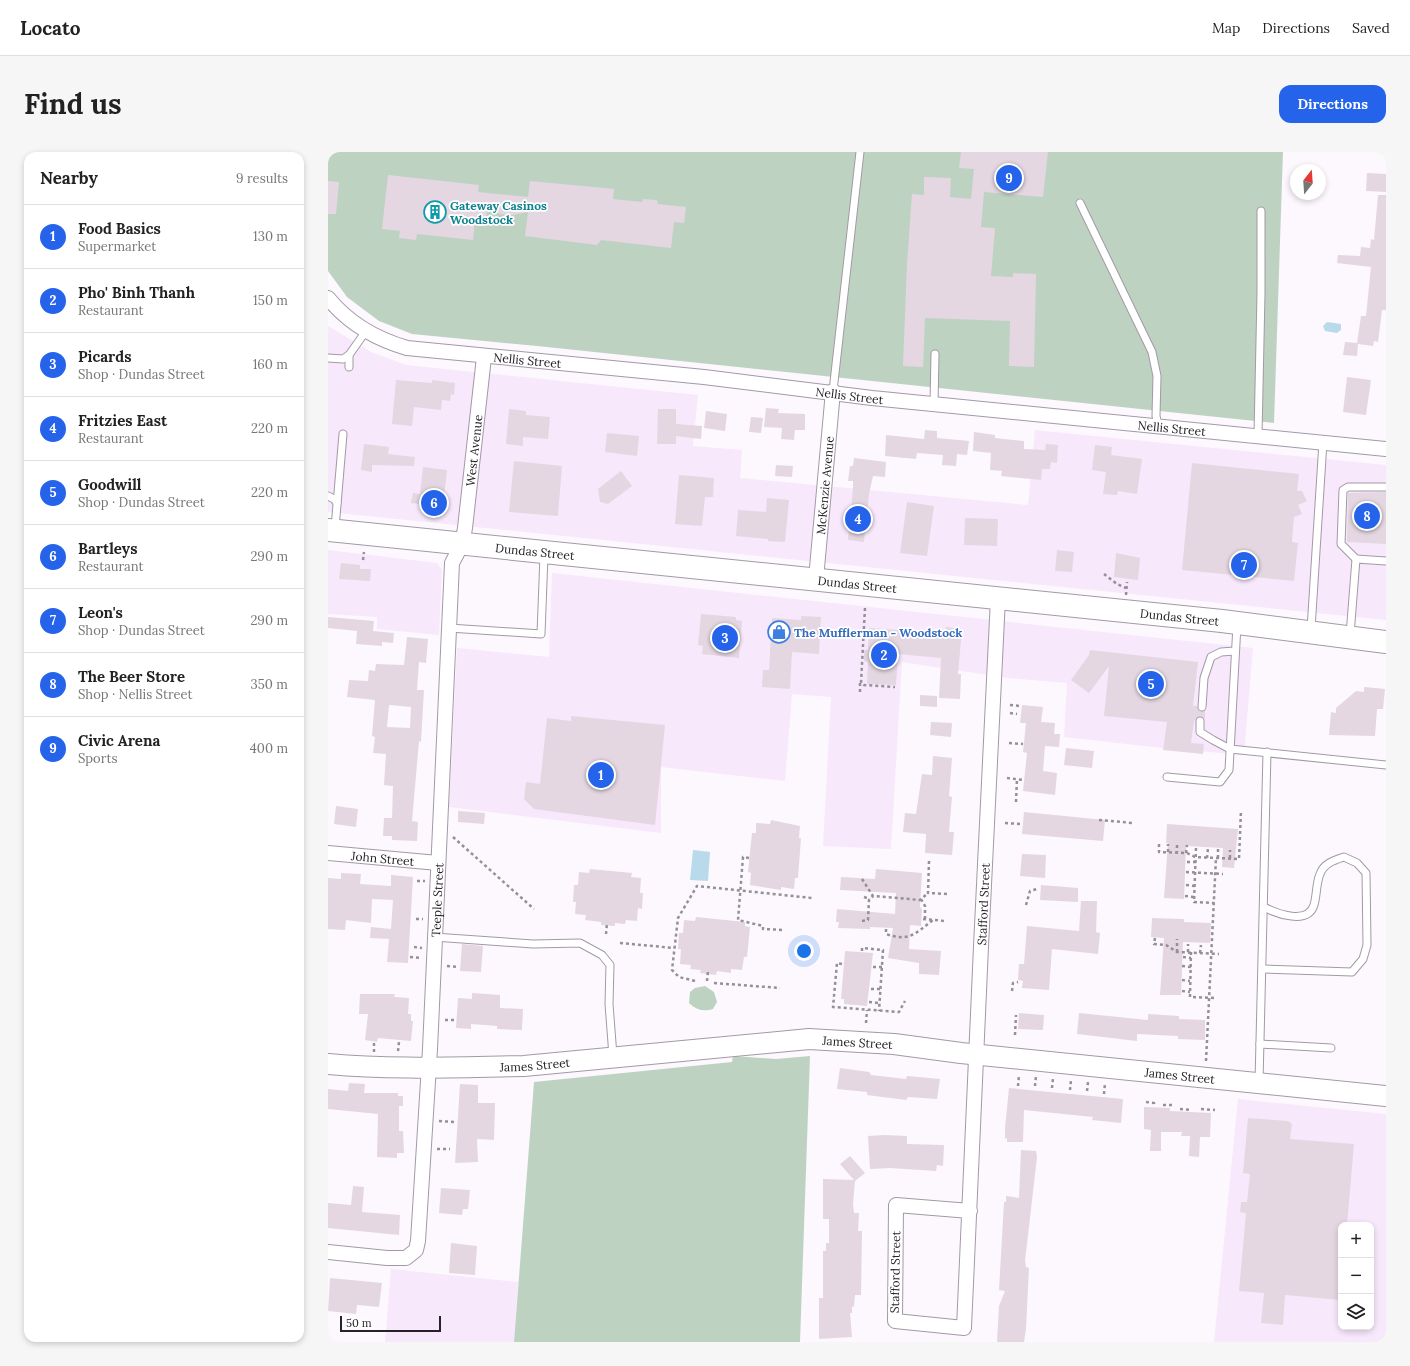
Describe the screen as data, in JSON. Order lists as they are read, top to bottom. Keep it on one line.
{"streets":{"main road":["Dundas Street"],"street":["Nellis Street","West Avenue","McKenzie Avenue","John Street","Teeple Street","Stafford Street","James Street"]},"crossings":[["Nellis Street","West Avenue"],["Nellis Street","McKenzie Avenue"],["West Avenue","Dundas Street"],["West Avenue","Teeple Street"],["McKenzie Avenue","Dundas Street"],["Dundas Street","Teeple Street"],["Dundas Street","Stafford Street"],["John Street","Teeple Street"],["Teeple Street","James Street"],["Stafford Street","James Street"]],"places":{"building":["Gateway Casinos Woodstock"],"shop":["The Mufflerman - Woodstock"]},"scale_bar":"50 m","north":"top","page":{"header":"Locato","nav":["Map","Directions","Saved"],"buttons":"Directions","title":"Find us","heading":["Nearby","9 results"],"pins":["9","6","8","4","7","3","2","5","1"],"list":[{"mark":"1","name":"Food Basics","note":"Supermarket","value":"130 m"},{"mark":"2","name":"Pho' Binh Thanh","note":"Restaurant","value":"150 m"},{"mark":"3","name":"Picards","note":"Shop · Dundas Street","value":"160 m"},{"mark":"4","name":"Fritzies East","note":"Restaurant","value":"220 m"},{"mark":"5","name":"Goodwill","note":"Shop · Dundas Street","value":"220 m"},{"mark":"6","name":"Bartleys","note":"Restaurant","value":"290 m"},{"mark":"7","name":"Leon's","note":"Shop · Dundas Street","value":"290 m"},{"mark":"8","name":"The Beer Store","note":"Shop · Nellis Street","value":"350 m"},{"mark":"9","name":"Civic Arena","note":"Sports","value":"400 m"}],"map_buttons":["+","−"],"scale":"50 m"}}
